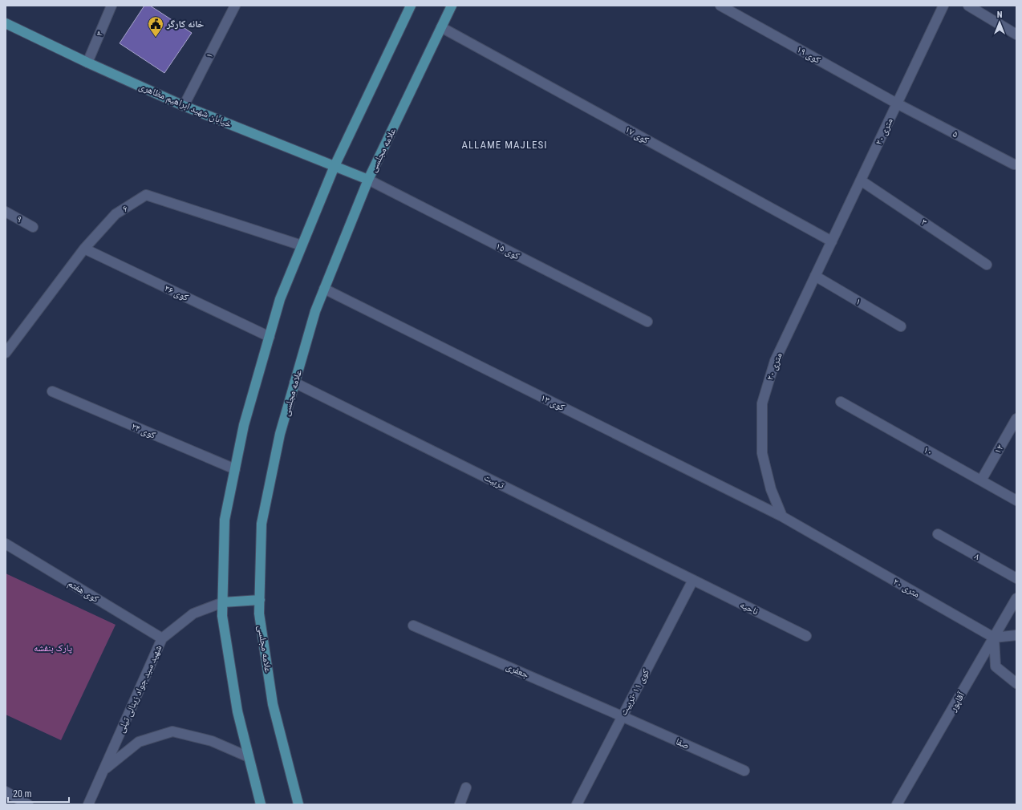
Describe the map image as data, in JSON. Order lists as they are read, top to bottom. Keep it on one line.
{"streets":{"main road":["خیابان شهید ابراهیم مظاهری","علامه مجلسی"],"street":["۳","کوی ۱۹","۱","۲۰ متری","۵","کوی ۱۷","۶","۹","کوی ۱۵","کوی ۲۶","کوی ۱۳","کوی ۲۴","۱۲","۱۰","تربیت","۸","کوی هفتم","ناحیه","جعفری","شهید سید جواد زینالی تیلی","کوی ۱۱ -تربیت","آقاپور","صفا"]},"crossings":[["۳","خیابان شهید ابراهیم مظاهری"],["۳","۲۰ متری"],["کوی ۱۹","۲۰ متری"],["کوی ۱۹","۵"],["۱","خیابان شهید ابراهیم مظاهری"],["۱","۲۰ متری"],["خیابان شهید ابراهیم مظاهری","علامه مجلسی"],["خیابان شهید ابراهیم مظاهری","کوی ۱۵"],["۲۰ متری","۵"],["۲۰ متری","کوی ۱۷"],["۲۰ متری","کوی ۱۳"],["۲۰ متری","آقاپور"],["کوی ۱۷","علامه مجلسی"],["علامه مجلسی","کوی ۱۵"],["علامه مجلسی","کوی ۱۳"],["علامه مجلسی","تربیت"],["۶","کوی ۲۶"],["۱۲","۱۰"],["تربیت","ناحیه"],["تربیت","کوی ۱۱ -تربیت"],["کوی هفتم","شهید سید جواد زینالی تیلی"],["ناحیه","کوی ۱۱ -تربیت"],["جعفری","کوی ۱۱ -تربیت"],["جعفری","صفا"],["کوی ۱۱ -تربیت","صفا"]],"districts":["ALLAME MAJLESI"],"parks":["پارک بنفشه"],"places":{"public building":["خانه کارگر"]},"scale_bar":"20 m","north":"top"}
